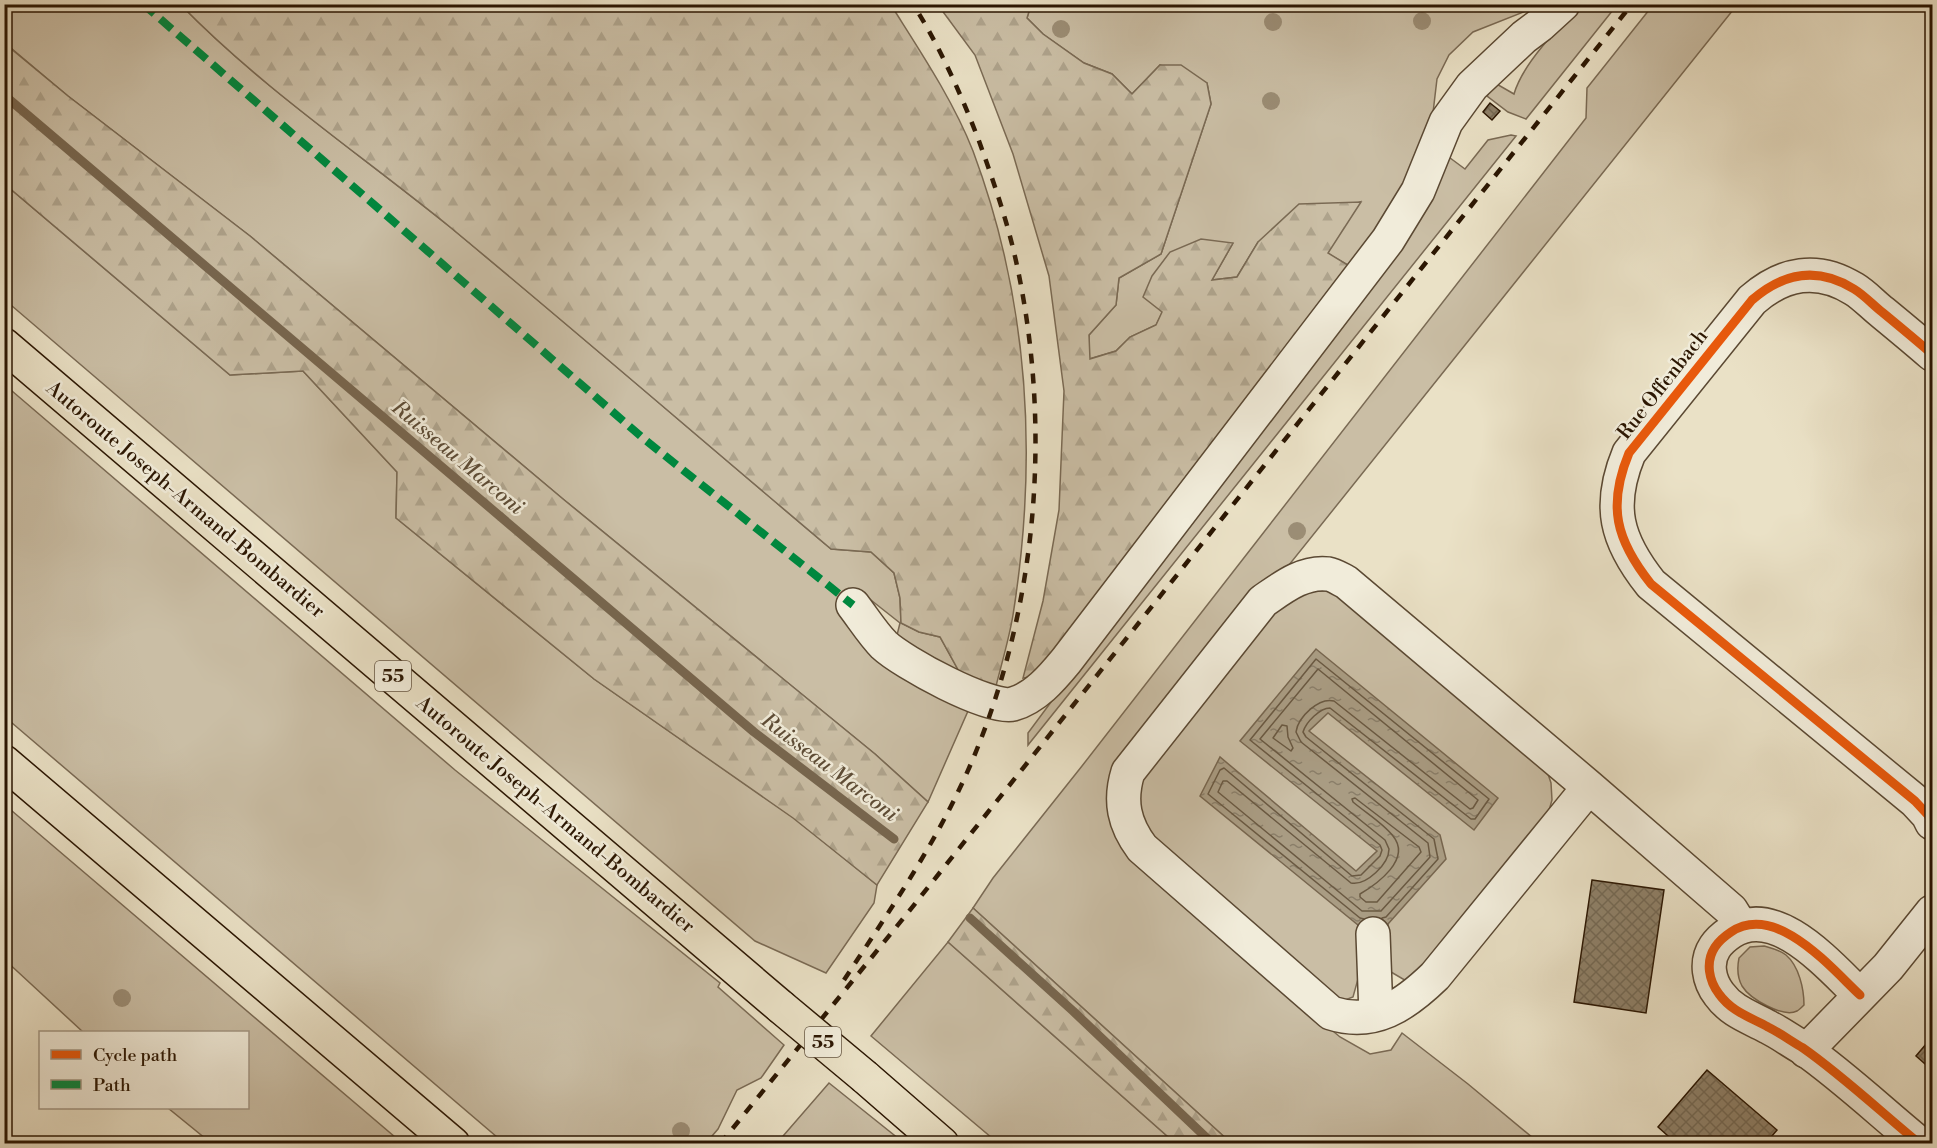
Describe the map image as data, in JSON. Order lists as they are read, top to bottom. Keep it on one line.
{"streets":{"highway":["Autoroute Joseph-Armand-Bombardier","55"],"street":["Rue Offenbach"]},"water":["Ruisseau Marconi"],"legend":["Cycle path","Path"]}
